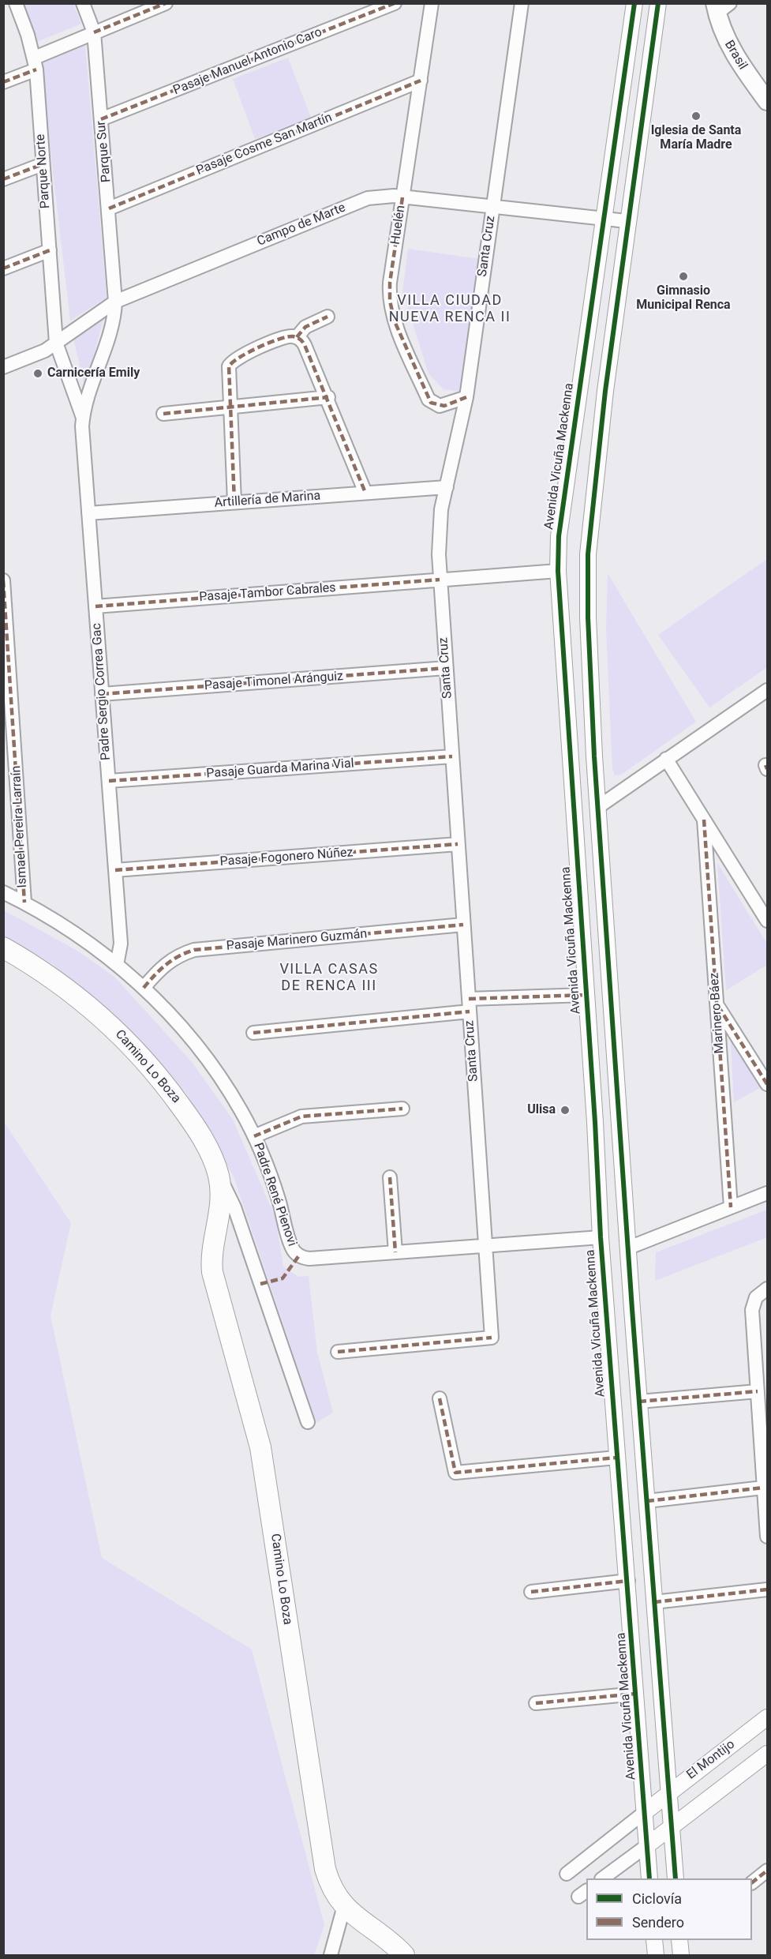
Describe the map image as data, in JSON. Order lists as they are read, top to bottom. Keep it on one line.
{"streets":{"main road":["Brasil","Camino Lo Boza"],"street":["Pasaje Manuel Antonio Caro","Pasaje Cosme San Martín","Parque Sur","Parque Norte","Campo de Marte","Huelén","Santa Cruz","Avenida Vicuña Mackenna","Artillería de Marina","Pasaje Tambor Cabrales","Pasaje Timonel Aránguiz","Padre Sergio Correa Gac","Pasaje Guarda Marina Vial","Ismael Pereira Larraín","Pasaje Fogonero Núñez","Pasaje Marinero Guzmán","Marinero Báez","Padre René Pienovi","El Montijo"]},"crossings":[["Pasaje Manuel Antonio Caro","Parque Sur"],["Pasaje Cosme San Martín","Parque Sur"],["Pasaje Cosme San Martín","Huelén"],["Parque Sur","Campo de Marte"],["Parque Sur","Padre Sergio Correa Gac"],["Parque Norte","Campo de Marte"],["Parque Norte","Padre Sergio Correa Gac"],["Campo de Marte","Huelén"],["Campo de Marte","Santa Cruz"],["Campo de Marte","Avenida Vicuña Mackenna"],["Campo de Marte","Padre Sergio Correa Gac"],["Huelén","Santa Cruz"],["Santa Cruz","Artillería de Marina"],["Santa Cruz","Pasaje Tambor Cabrales"],["Santa Cruz","Pasaje Timonel Aránguiz"],["Santa Cruz","Pasaje Guarda Marina Vial"],["Santa Cruz","Pasaje Fogonero Núñez"],["Santa Cruz","Pasaje Marinero Guzmán"],["Santa Cruz","Padre René Pienovi"],["Avenida Vicuña Mackenna","Pasaje Tambor Cabrales"],["Avenida Vicuña Mackenna","Padre René Pienovi"],["Avenida Vicuña Mackenna","El Montijo"],["Artillería de Marina","Padre Sergio Correa Gac"],["Pasaje Tambor Cabrales","Padre Sergio Correa Gac"],["Pasaje Timonel Aránguiz","Padre Sergio Correa Gac"],["Padre Sergio Correa Gac","Pasaje Guarda Marina Vial"],["Padre Sergio Correa Gac","Pasaje Fogonero Núñez"],["Padre Sergio Correa Gac","Padre René Pienovi"],["Ismael Pereira Larraín","Padre René Pienovi"],["Pasaje Marinero Guzmán","Padre René Pienovi"]],"districts":["VILLA CIUDAD NUEVA RENCA II","VILLA CASAS DE RENCA III"],"places":["Iglesia de Santa María Madre","Gimnasio Municipal Renca","Carnicería Emily","Ulisa"],"legend":["Ciclovía","Sendero"]}
